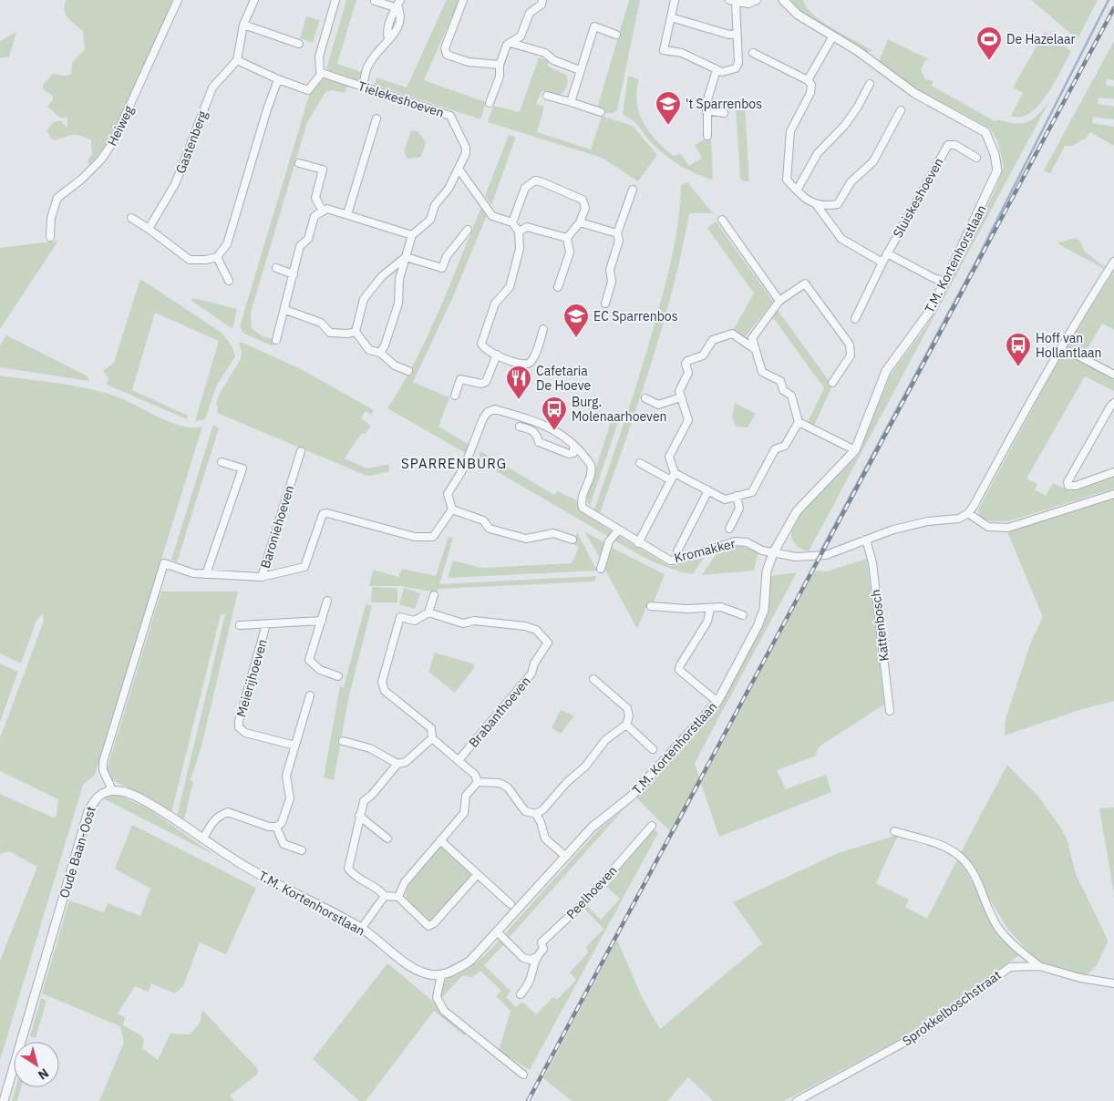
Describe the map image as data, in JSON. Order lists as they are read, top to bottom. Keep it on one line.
{"streets":{"street":["Tielekeshoeven","Heiweg","Gastenberg","Sluiskeshoeven","T.M. Kortenhorstlaan","Baroniehoeven","Kromakker","Kattenbosch","Meierijhoeven","Brabanthoeven","Oude Baan-Oost","Peelhoeven","Sprokkelboschstraat"]},"crossings":[["T.M. Kortenhorstlaan","Baroniehoeven"],["T.M. Kortenhorstlaan","Kromakker"],["T.M. Kortenhorstlaan","Oude Baan-Oost"],["Baroniehoeven","Oude Baan-Oost"]],"districts":["SPARRENBURG"],"places":{"sports":["De Hazelaar"],"school or university":["'t Sparrenbos","EC Sparrenbos"],"bus stop":["Hoff van Hollantlaan","Burg. Molenaarhoeven"],"restaurant":["Cafetaria De Hoeve"]},"north":"bottom right"}
